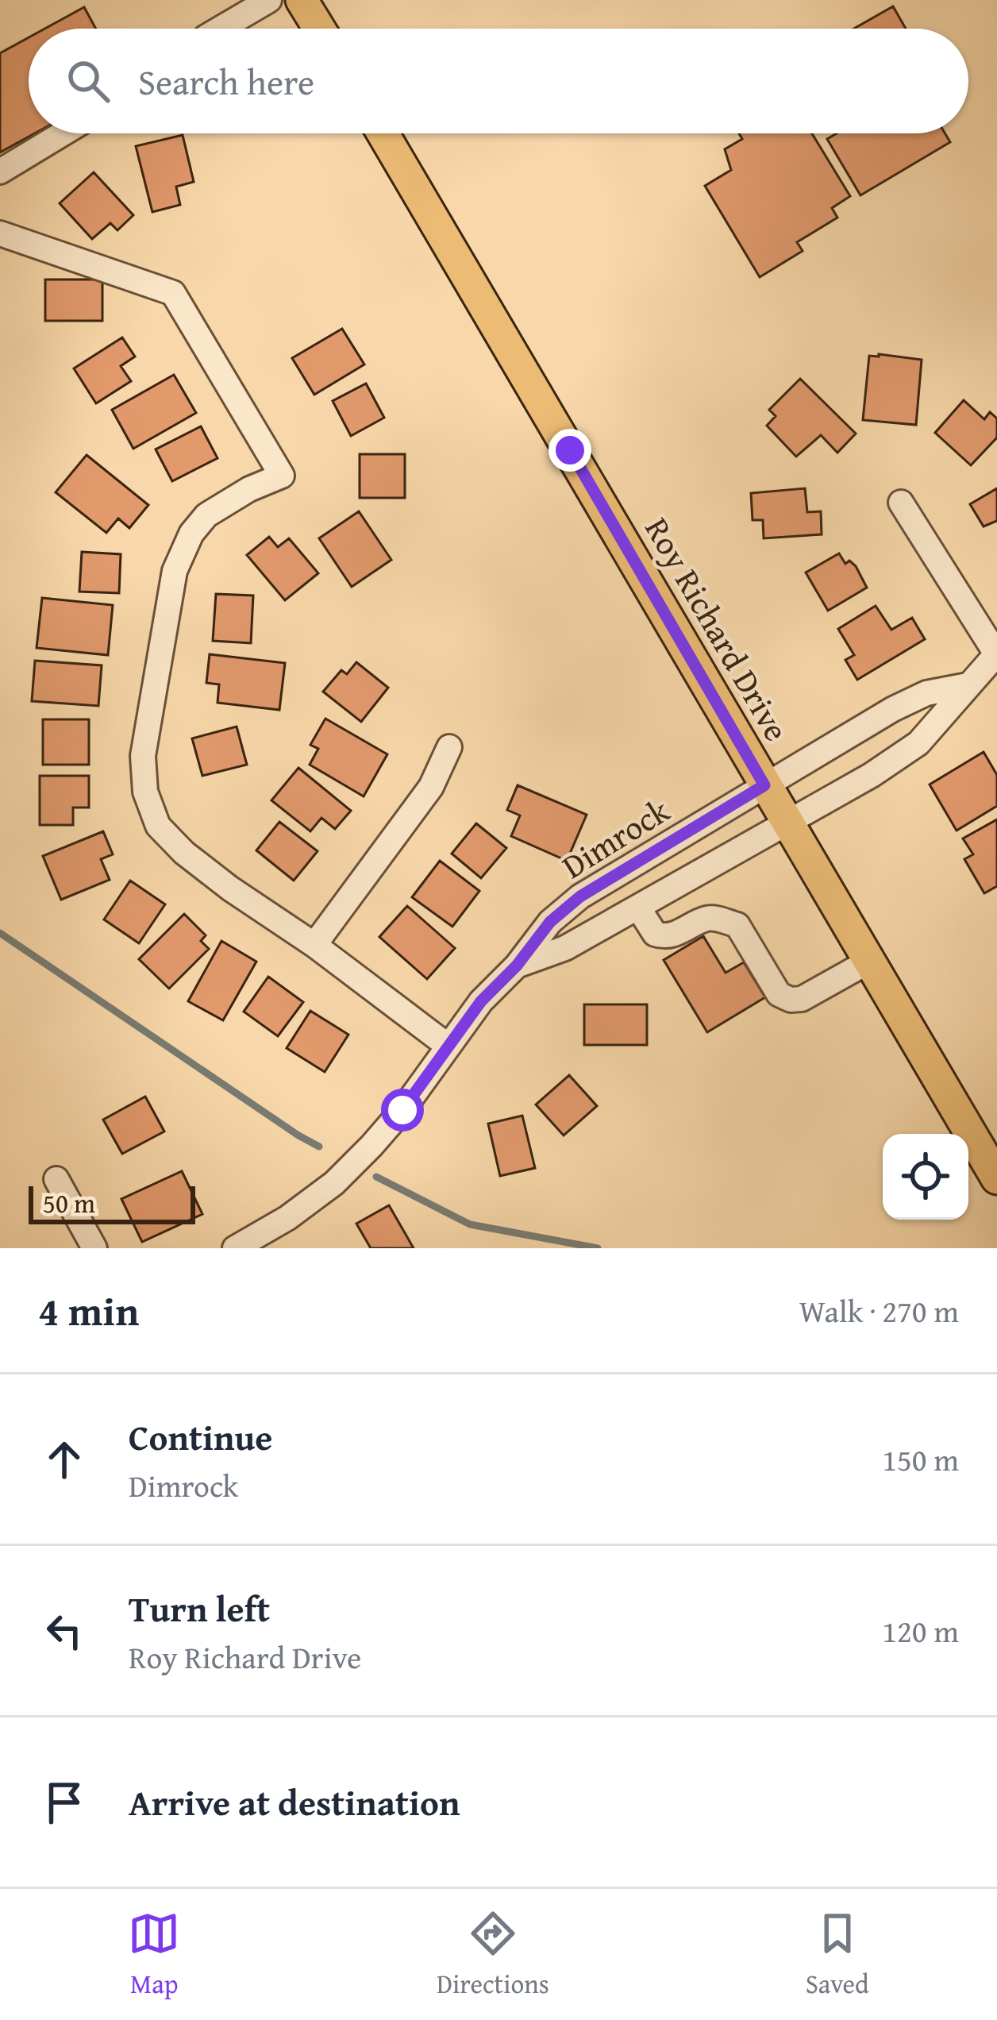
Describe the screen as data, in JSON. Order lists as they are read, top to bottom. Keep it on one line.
{"streets":{"main road":["Roy Richard Drive"],"street":["Dimrock"]},"crossings":[["Roy Richard Drive","Dimrock"]],"scale_bar":"50 m","page":{"search":"Search here","scale":"50 m","heading":["4 min","Walk · 270 m"],"list":[["Continue","Dimrock","150 m"],["Turn left","Roy Richard Drive","120 m"],"Arrive at destination"],"nav":["Map","Directions","Saved"]}}
